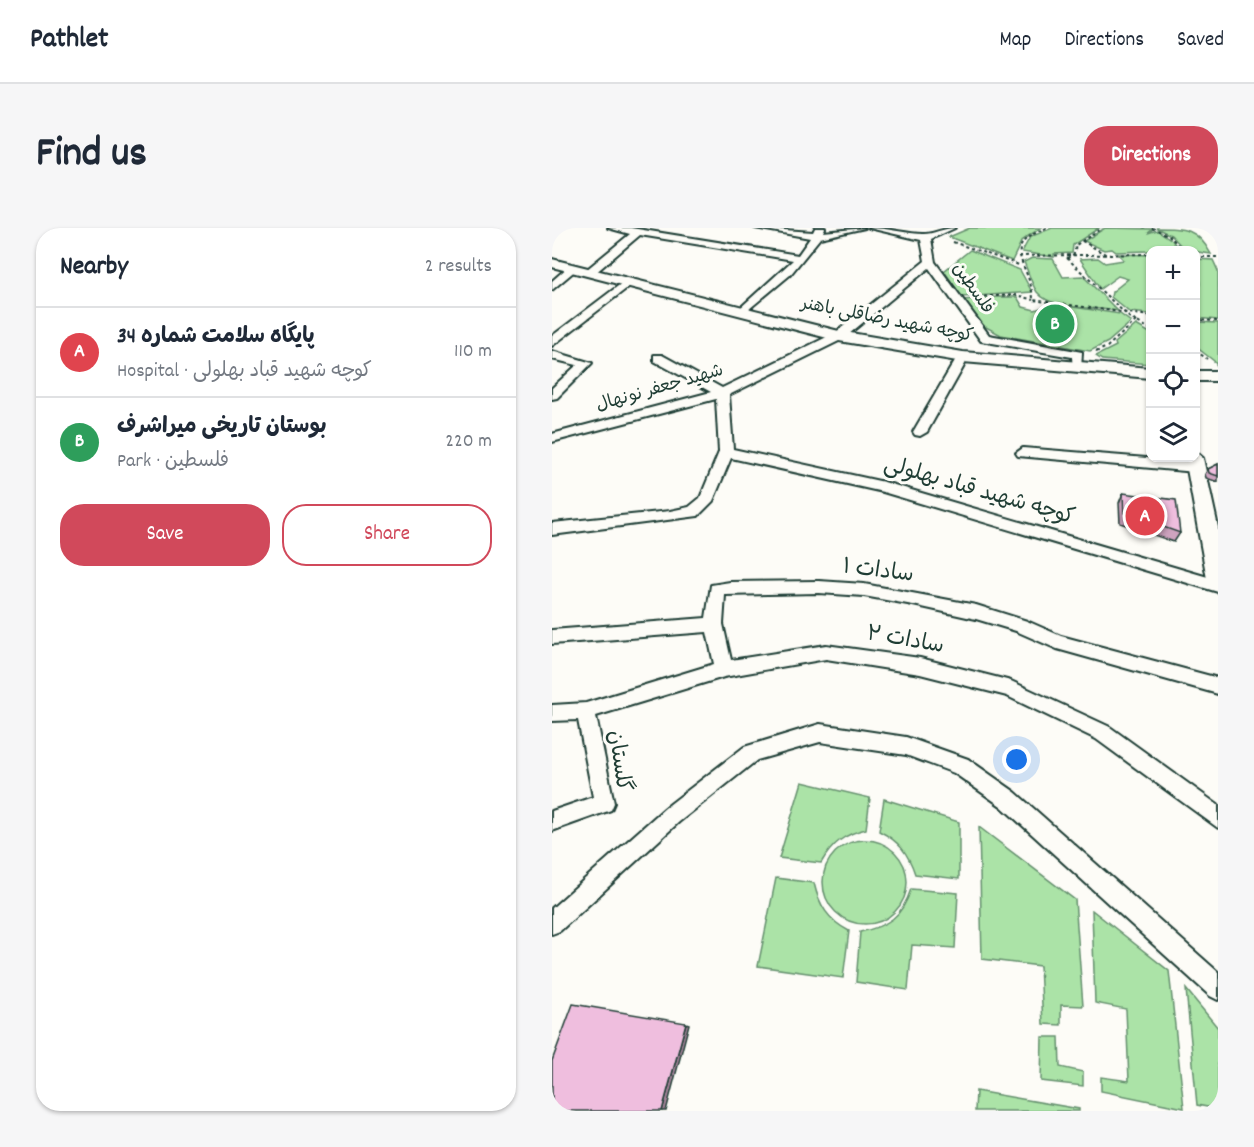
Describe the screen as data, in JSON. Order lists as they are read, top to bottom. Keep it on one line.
{"streets":{"street":["فلسطین","کوچه شهید رضاقلی باهنر","شهید جعفر نونهال","کوچه شهید قباد بهلولی","سادات ۱","سادات ۲","گلستان"]},"crossings":[["فلسطین","کوچه شهید رضاقلی باهنر"],["فلسطین","شهید جعفر نونهال"],["کوچه شهید رضاقلی باهنر","شهید جعفر نونهال"],["سادات ۲","گلستان"]],"page":{"header":"Pathlet","nav":["Map","Directions","Saved"],"title":"Find us","buttons":["Directions",["Save","Share"]],"heading":["Nearby","2 results"],"map_buttons":["+","−"],"pins":["B","A"],"list":[{"mark":"A","name":"پایگاه سلامت شماره 34","note":"Hospital · کوچه شهید قباد بهلولی","value":"110 m"},{"mark":"B","name":"بوستان تاریخی میراشرف","note":"Park · فلسطین","value":"220 m"}]}}
